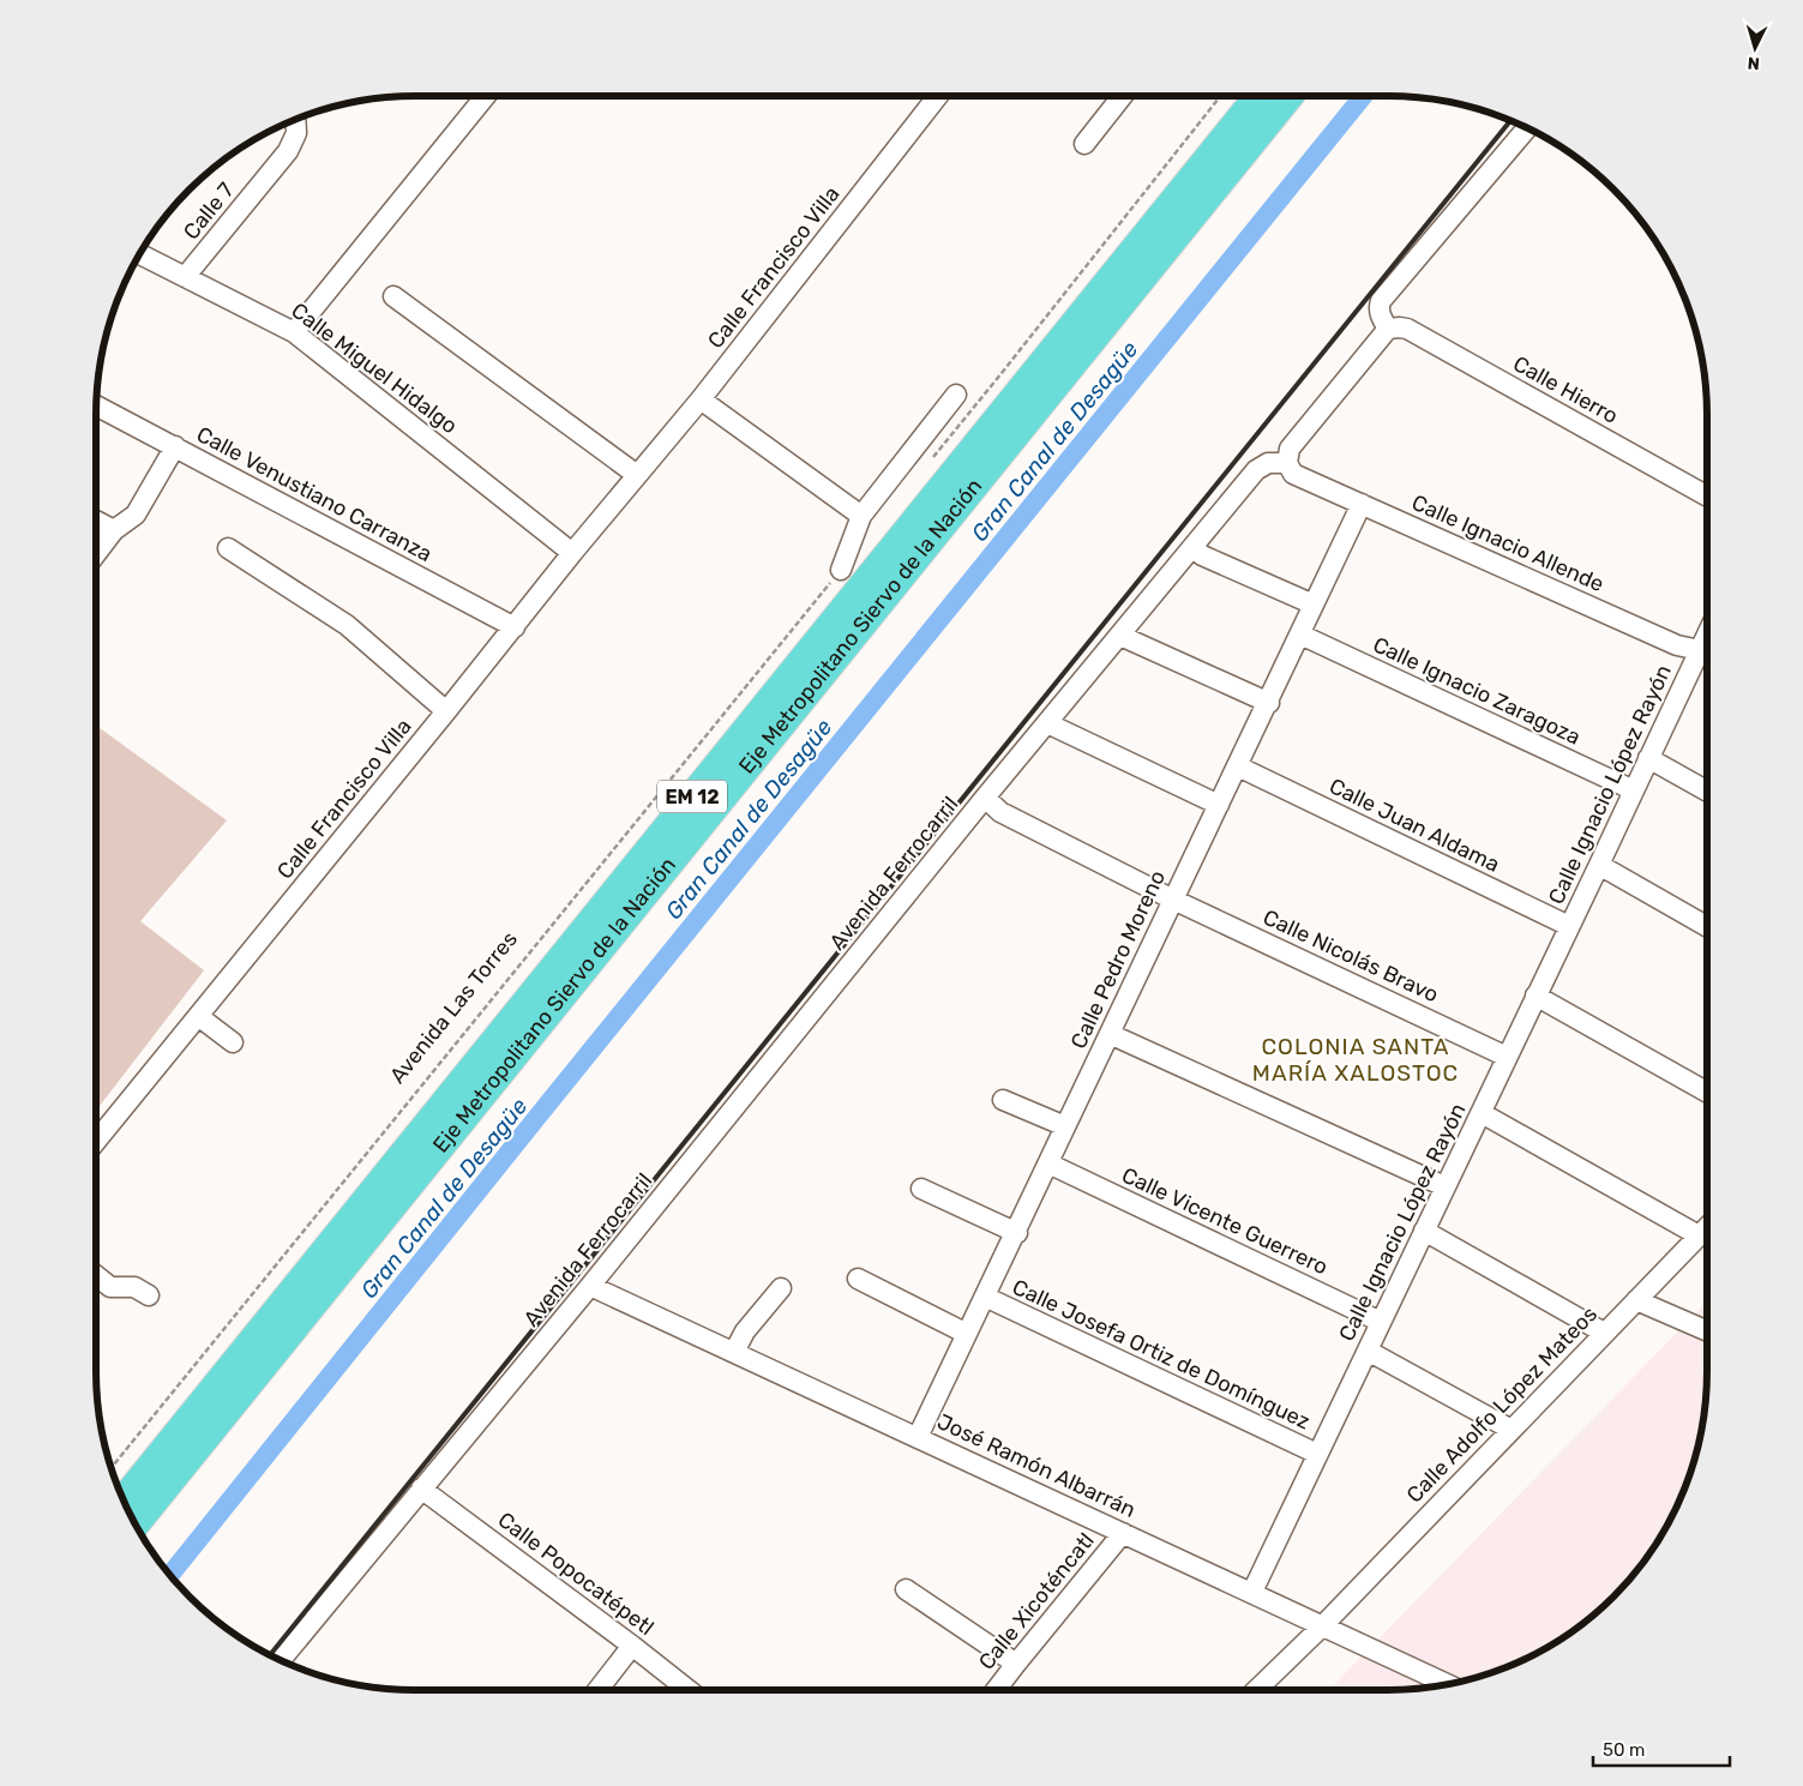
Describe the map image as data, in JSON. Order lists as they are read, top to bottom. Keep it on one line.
{"streets":{"highway":["Eje Metropolitano Siervo de la Nación","EM 12"],"street":["Calle 7","Calle Francisco Villa","Calle Miguel Hidalgo","Calle Hierro","Calle Venustiano Carranza","Calle Ignacio Allende","Calle Ignacio Zaragoza","Calle Ignacio López Rayón","Calle Juan Aldama","Avenida Ferrocarril","Calle Nicolás Bravo","Calle Pedro Moreno","Calle Vicente Guerrero","Calle Josefa Ortiz de Domínguez","Calle Adolfo López Mateos","José Ramón Albarrán","Calle Popocatépetl","Calle Xicoténcatl"],"path":["Avenida Las Torres"]},"crossings":[["Calle 7","Calle Miguel Hidalgo"],["Calle Francisco Villa","Calle Miguel Hidalgo"],["Calle Francisco Villa","Calle Venustiano Carranza"],["Calle Ignacio Allende","Avenida Ferrocarril"],["Calle Ignacio Allende","Calle Pedro Moreno"],["Calle Ignacio Zaragoza","Calle Ignacio López Rayón"],["Calle Ignacio Zaragoza","Calle Pedro Moreno"],["Calle Ignacio López Rayón","Calle Juan Aldama"],["Calle Ignacio López Rayón","Calle Nicolás Bravo"],["Calle Ignacio López Rayón","Calle Vicente Guerrero"],["Calle Ignacio López Rayón","Calle Josefa Ortiz de Domínguez"],["Calle Ignacio López Rayón","José Ramón Albarrán"],["Calle Juan Aldama","Calle Pedro Moreno"],["Avenida Ferrocarril","Calle Nicolás Bravo"],["Avenida Ferrocarril","José Ramón Albarrán"],["Avenida Ferrocarril","Calle Popocatépetl"],["Calle Nicolás Bravo","Calle Pedro Moreno"],["Calle Pedro Moreno","Calle Vicente Guerrero"],["Calle Pedro Moreno","Calle Josefa Ortiz de Domínguez"],["Calle Pedro Moreno","José Ramón Albarrán"],["Calle Adolfo López Mateos","José Ramón Albarrán"],["José Ramón Albarrán","Calle Xicoténcatl"]],"districts":["COLONIA SANTA MARÍA XALOSTOC"],"water":["Gran Canal de Desagüe"],"scale_bar":"50 m","north":"bottom"}
